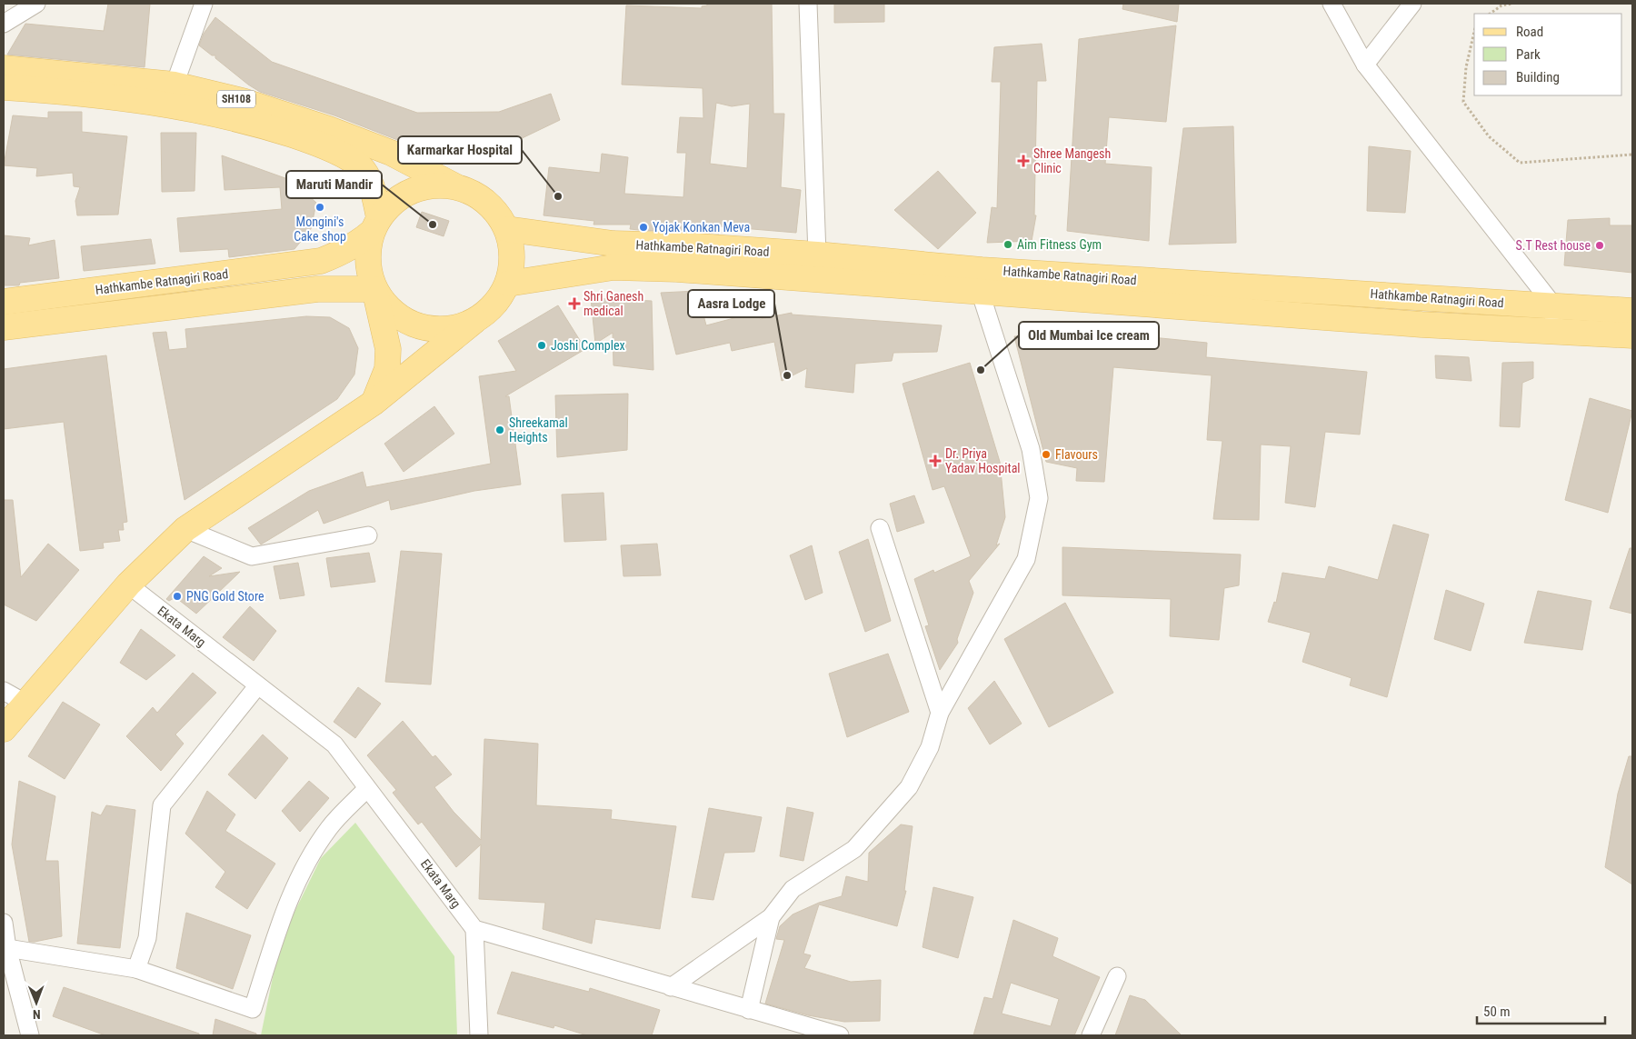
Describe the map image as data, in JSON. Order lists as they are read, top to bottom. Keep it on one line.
{"streets":{"main road":["SH108","Hathkambe Ratnagiri Road"],"street":["Ekata Marg"]},"crossings":[["SH108","Hathkambe Ratnagiri Road"]],"places":{"health":["Shree Mangesh Clinic","Shri Ganesh medical","Dr. Priya Yadav Hospital"],"other":["Karmarkar Hospital","Mongini's Cake shop","Maruti Mandir","Yojak Konkan Meva","Aim Fitness Gym","S.T Rest house","Joshi Complex","Old Mumbai Ice cream","Aasra Lodge","Shreekamal Heights","Flavours","PNG Gold Store"]},"legend":["Road","Park","Building"],"scale_bar":"50 m","north":"bottom"}
